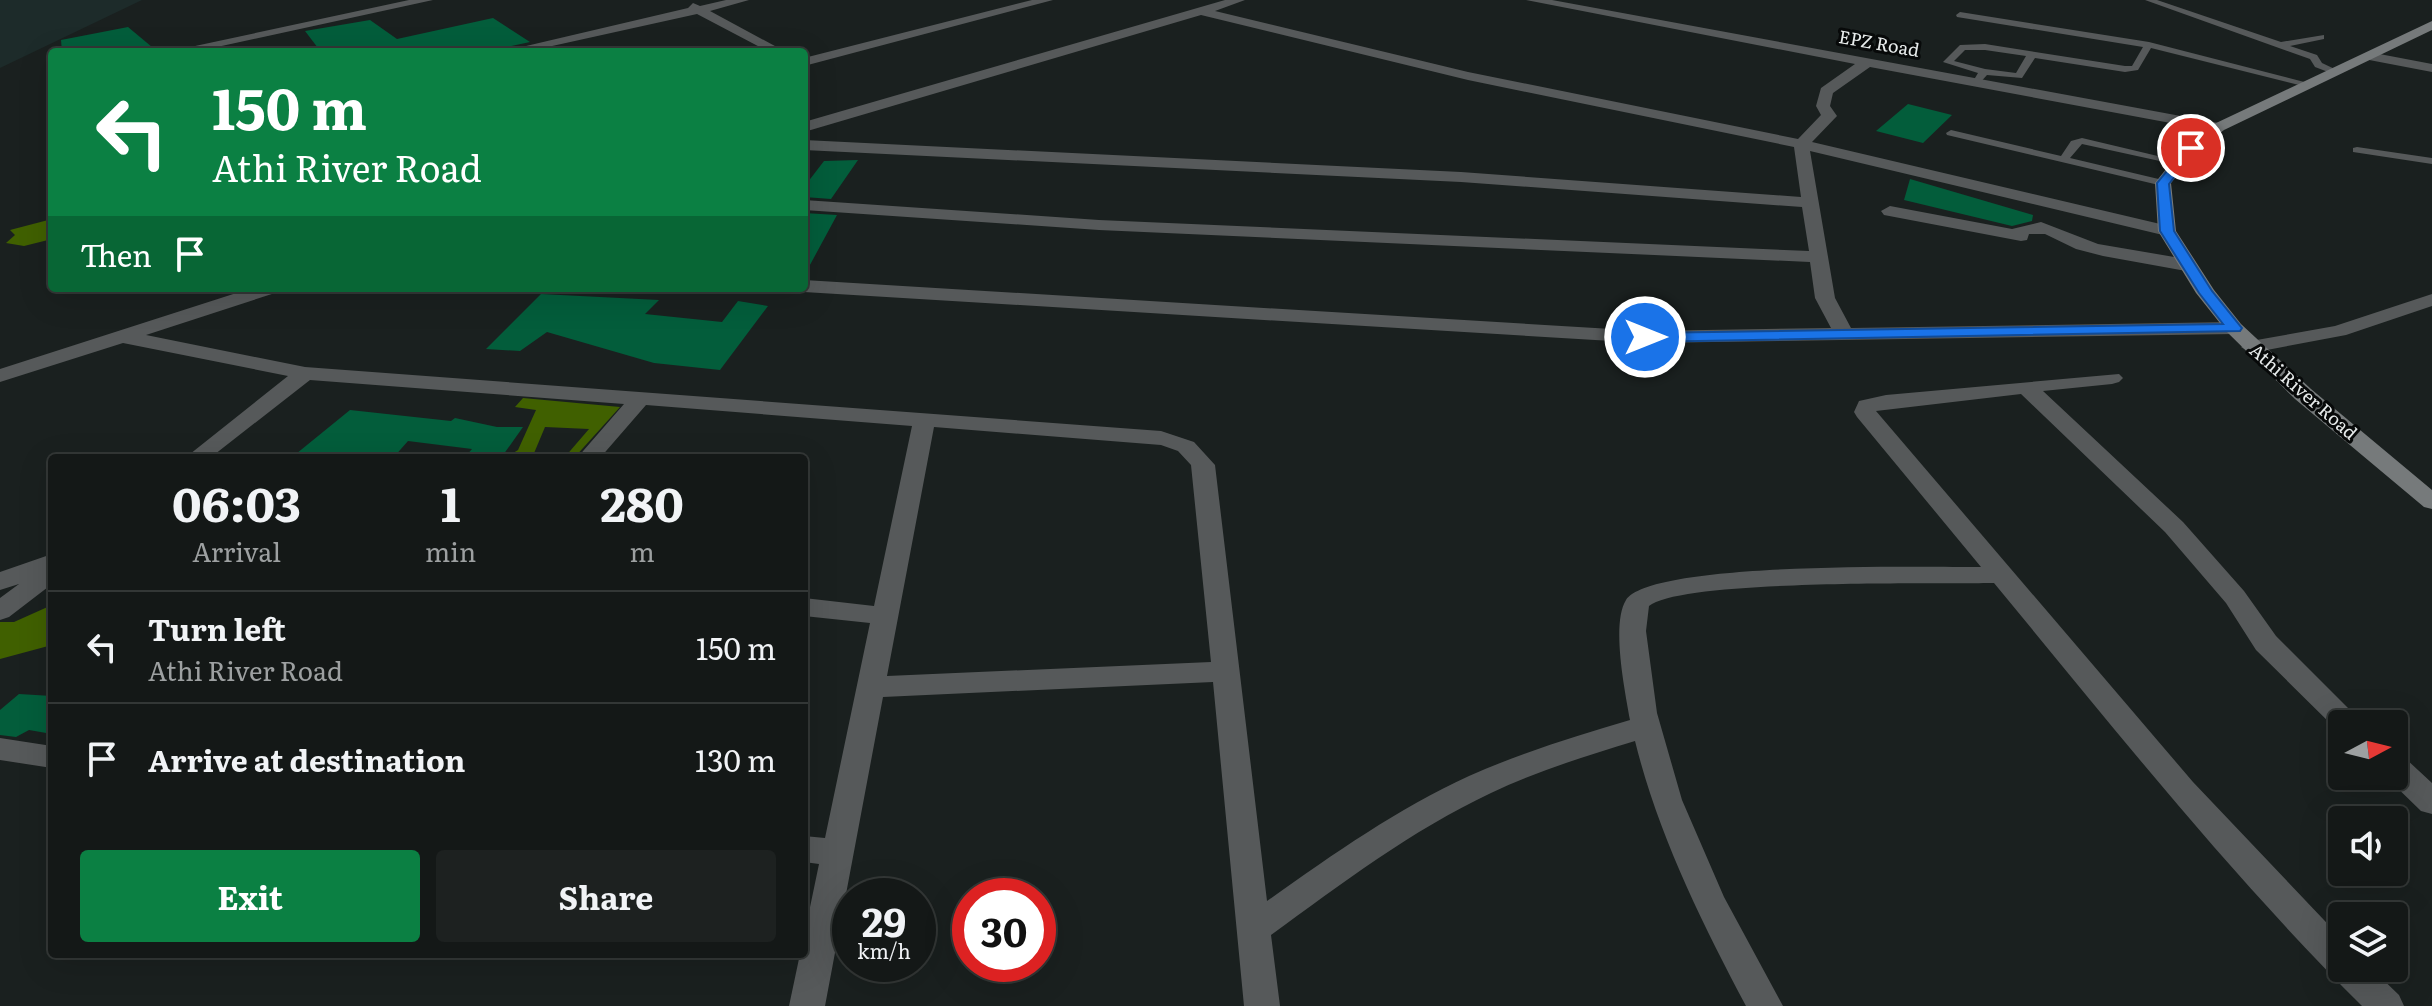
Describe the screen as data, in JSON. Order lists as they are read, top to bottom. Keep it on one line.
{"streets":{"main road":["Athi River Road"],"street":["EPZ Road"]},"north":"right","page":{"turn":["150 m","Athi River Road"],"then":"Then","eta":["06:03","Arrival","1","min","280","m"],"list":[{"name":"Turn left","note":"Athi River Road","value":"150 m"},{"name":"Arrive at destination","value":"130 m"}],"buttons":["Exit","Share"],"speed":"29 km/h","limit":"30"}}
